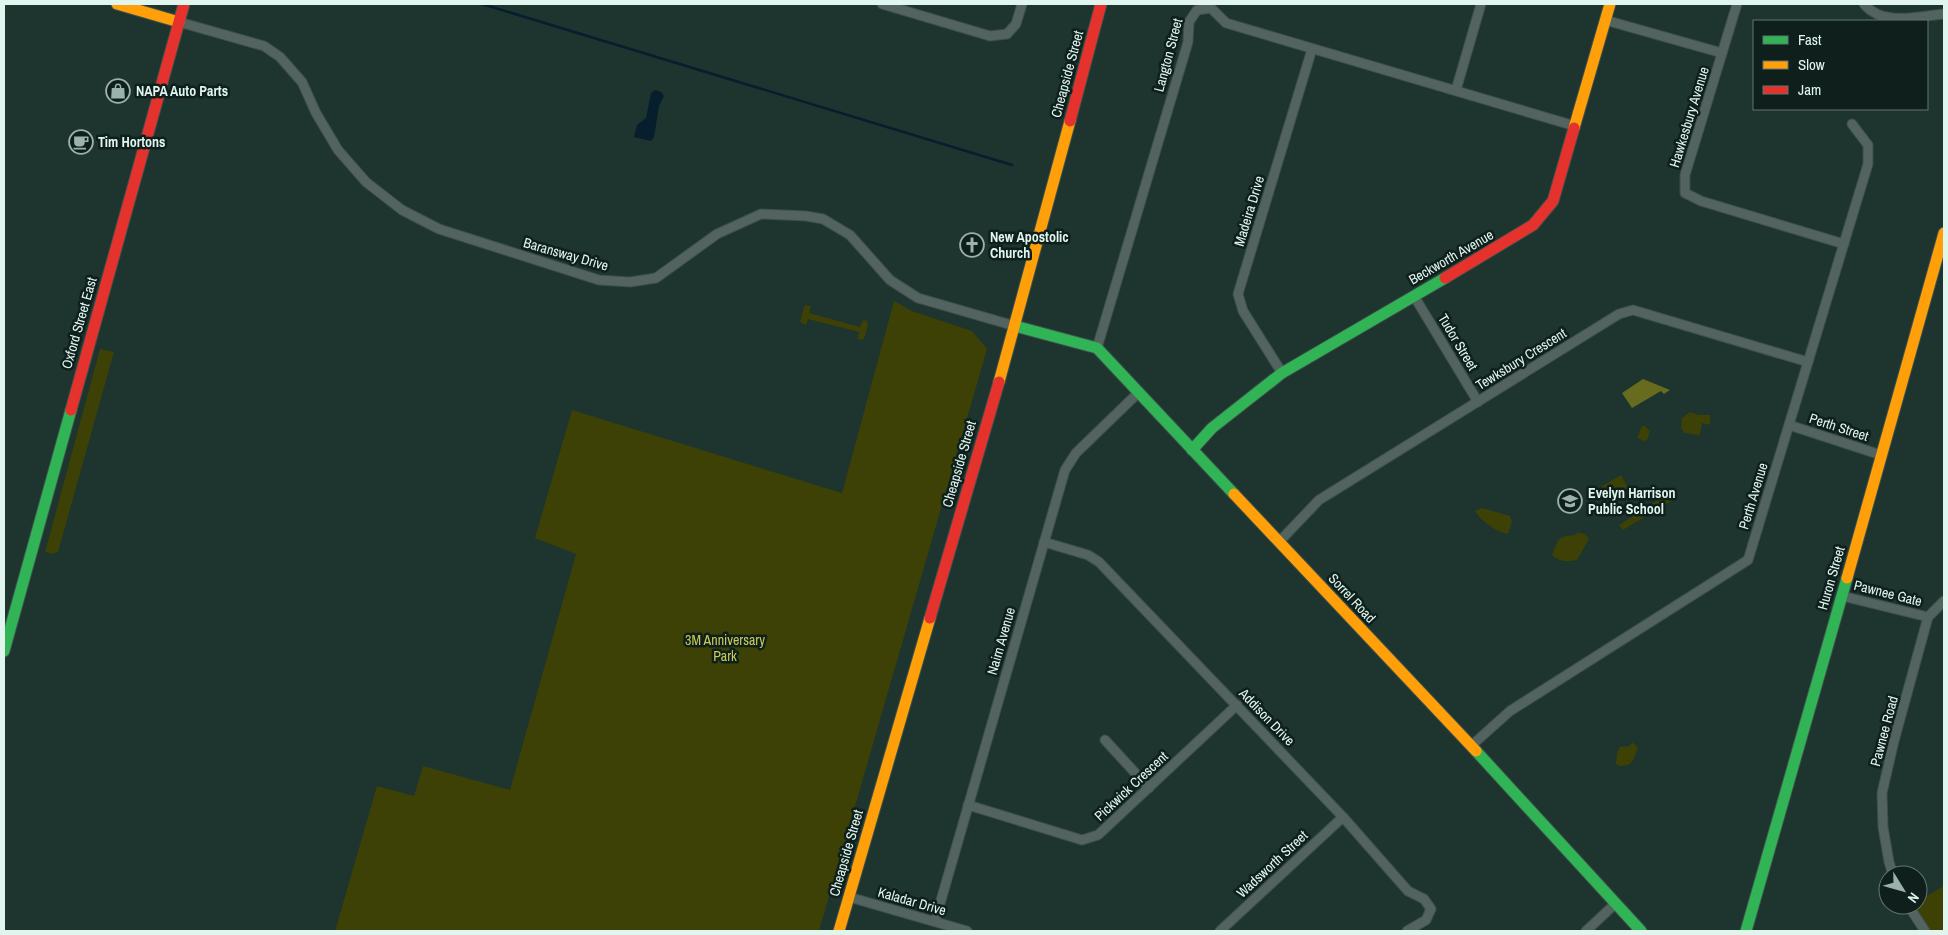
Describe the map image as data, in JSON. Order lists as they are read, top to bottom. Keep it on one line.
{"streets":{"street":["Langton Street","Cheapside Street","Hawkesbury Avenue","Madeira Drive","Baransway Drive","Beckworth Avenue","Oxford Street East","Tudor Street","Tewksbury Crescent","Perth Street","Perth Avenue","Huron Street","Pawnee Gate","Sorrel Road","Nairn Avenue","Addison Drive","Pawnee Road","Pickwick Crescent","Wadsworth Street","Kaladar Drive"]},"crossings":[["Langton Street","Madeira Drive"],["Langton Street","Beckworth Avenue"],["Langton Street","Sorrel Road"],["Cheapside Street","Baransway Drive"],["Cheapside Street","Kaladar Drive"],["Hawkesbury Avenue","Perth Avenue"],["Madeira Drive","Beckworth Avenue"],["Baransway Drive","Oxford Street East"],["Beckworth Avenue","Tudor Street"],["Beckworth Avenue","Sorrel Road"],["Tudor Street","Tewksbury Crescent"],["Tewksbury Crescent","Perth Avenue"],["Tewksbury Crescent","Sorrel Road"],["Perth Street","Perth Avenue"],["Perth Street","Huron Street"],["Perth Avenue","Sorrel Road"],["Huron Street","Pawnee Gate"],["Pawnee Gate","Pawnee Road"],["Sorrel Road","Nairn Avenue"],["Nairn Avenue","Addison Drive"],["Nairn Avenue","Pickwick Crescent"],["Nairn Avenue","Kaladar Drive"],["Addison Drive","Pickwick Crescent"],["Addison Drive","Wadsworth Street"]],"parks":["3M Anniversary Park"],"places":{"shop":["NAPA Auto Parts"],"cafe":["Tim Hortons"],"church":["New Apostolic Church"],"school or university":["Evelyn Harrison Public School"]},"legend":["Fast","Slow","Jam"],"north":"bottom right"}
